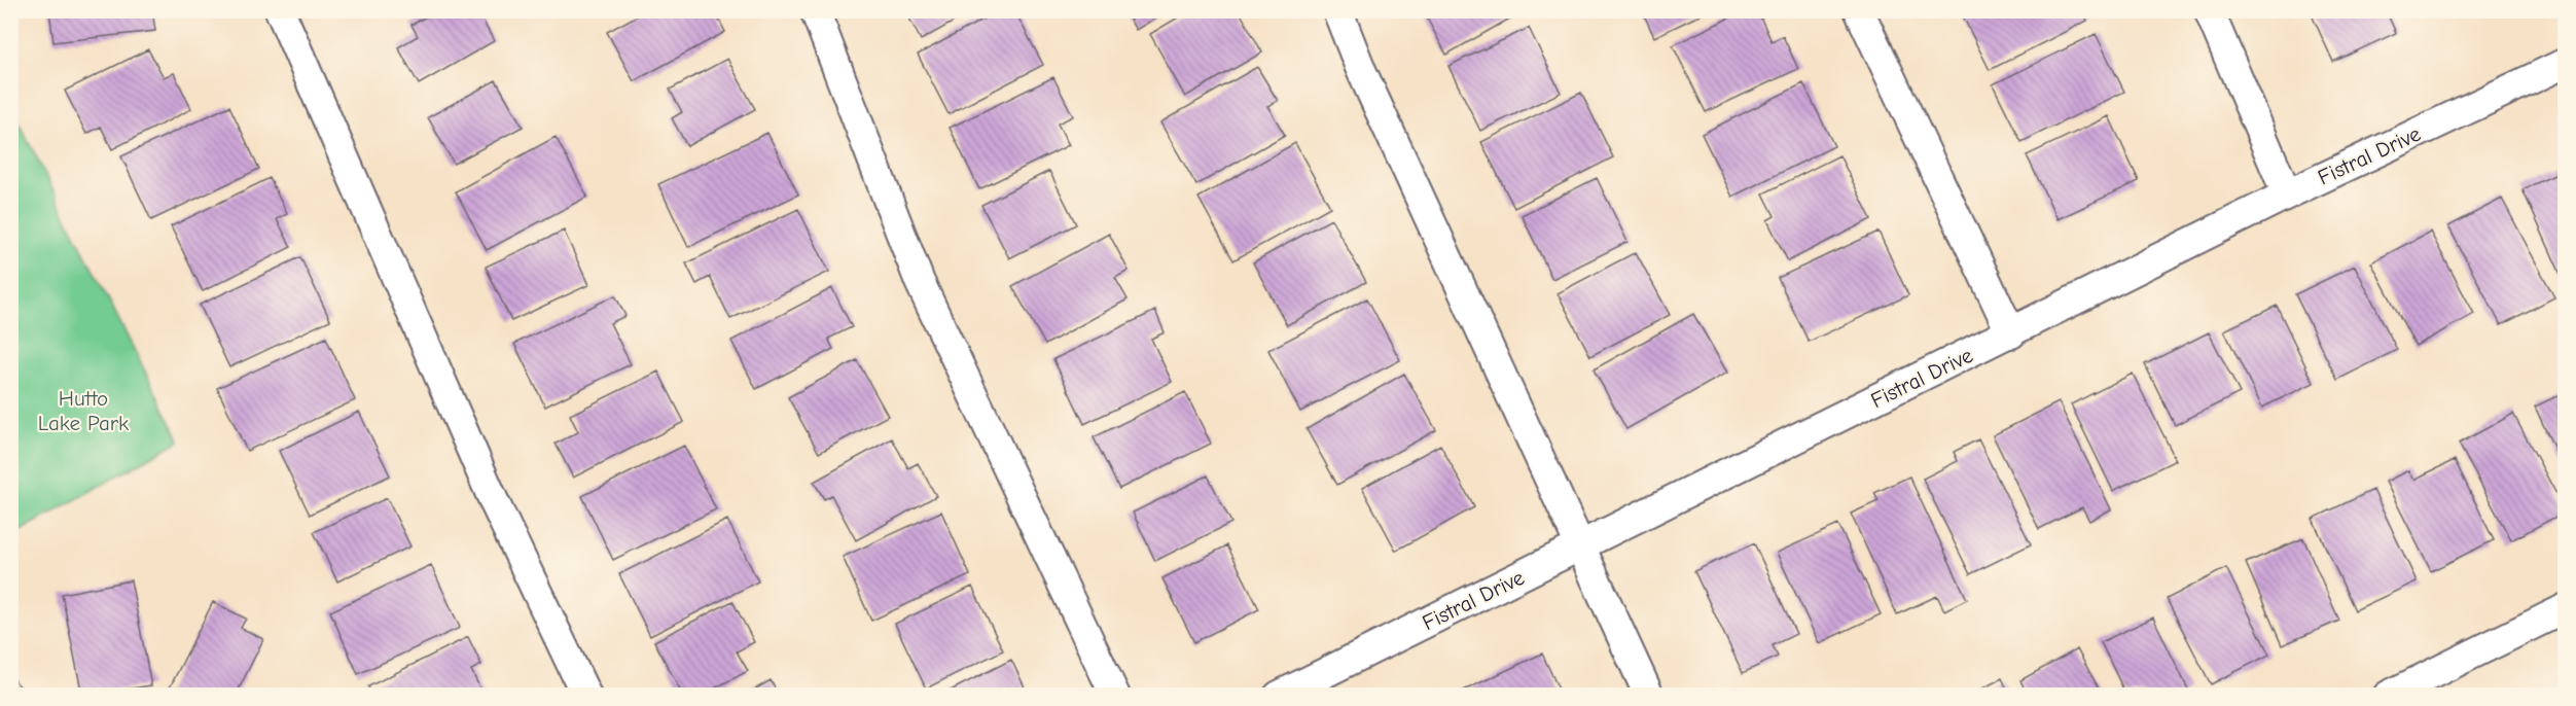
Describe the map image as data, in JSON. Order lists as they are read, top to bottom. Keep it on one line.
{"streets":{"street":["Fistral Drive"]},"parks":["Hutto Lake Park"]}
